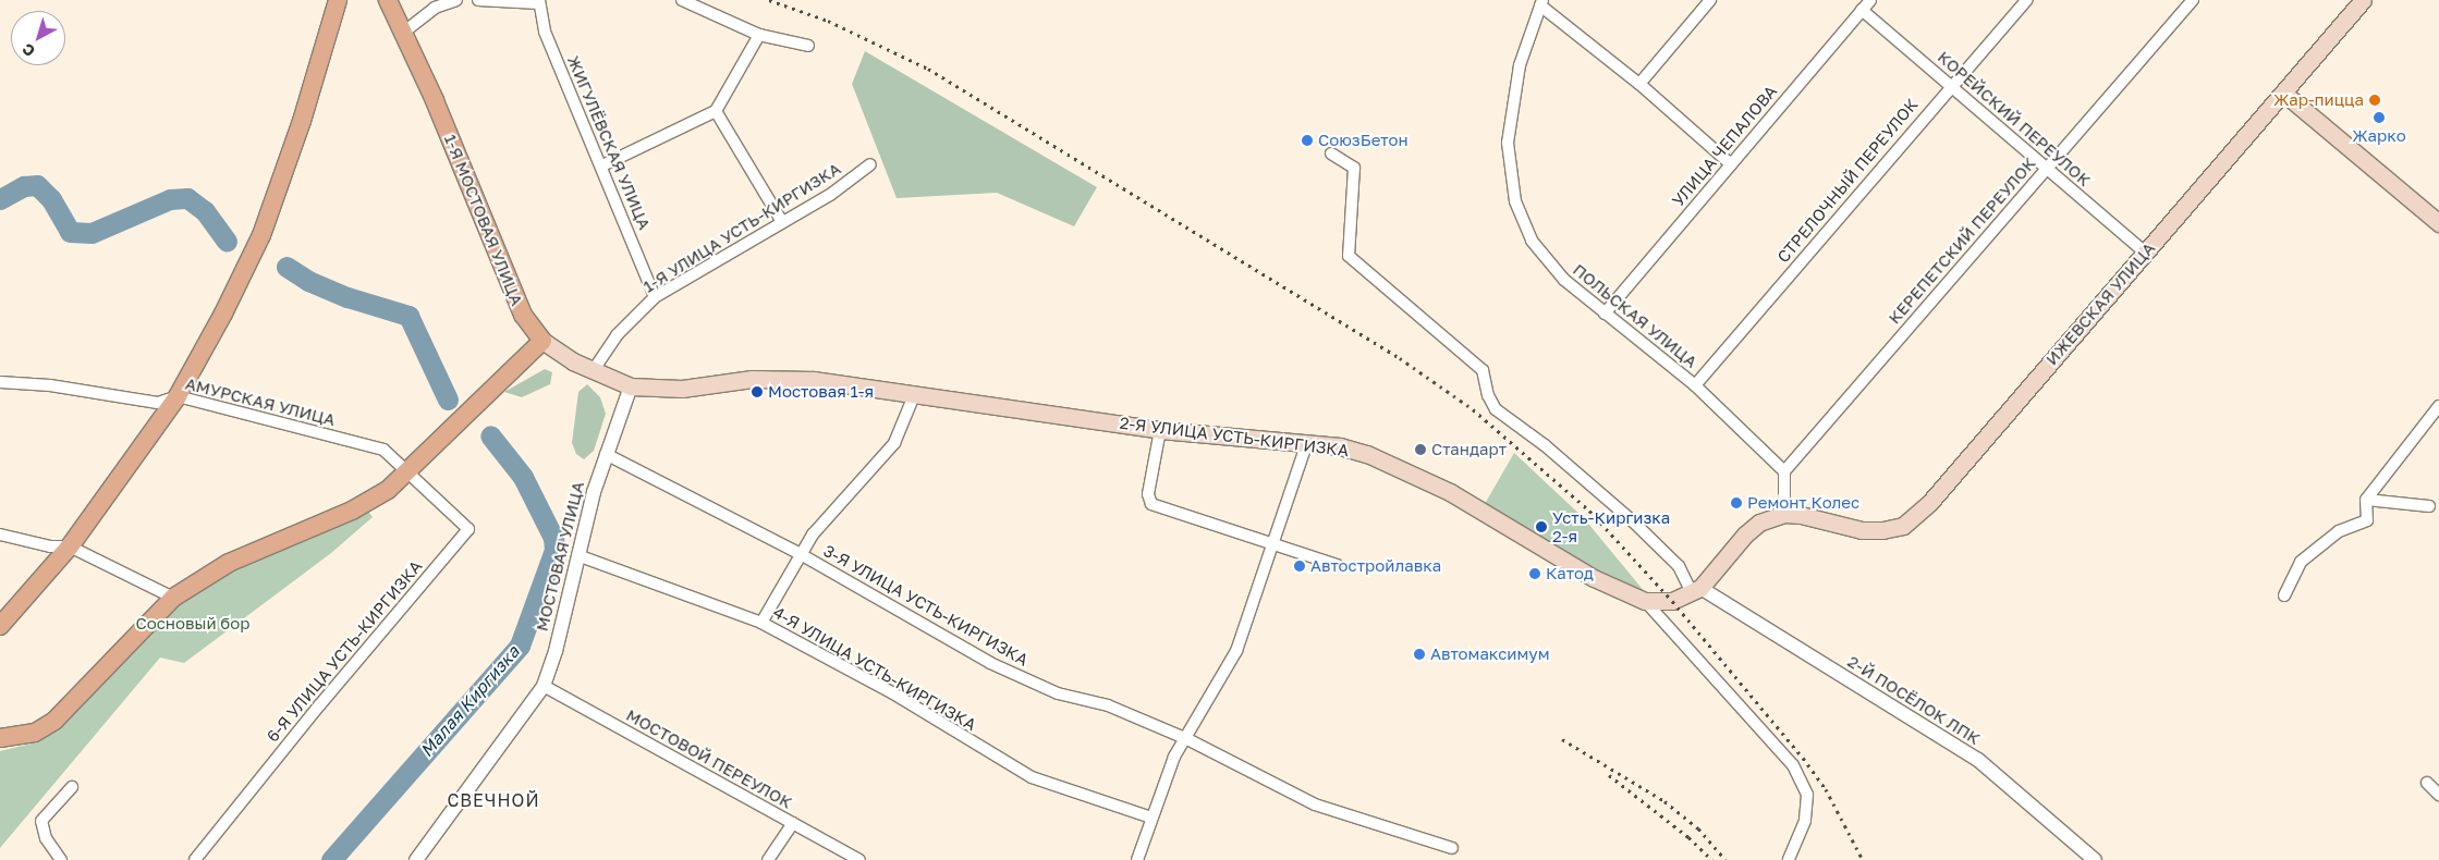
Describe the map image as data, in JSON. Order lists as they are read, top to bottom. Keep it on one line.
{"streets":{"main road":["1-Я МОСТОВАЯ УЛИЦА","ИЖЕВСКАЯ УЛИЦА","2-Я УЛИЦА УСТЬ-КИРГИЗКА"],"street":["КОРЕЙСКИЙ ПЕРЕУЛОК","ЖИГУЛЁВСКАЯ УЛИЦА","УЛИЦА ЧЕПАЛОВА","СТРЕЛОЧНЫЙ ПЕРЕУЛОК","1-Я УЛИЦА УСТЬ-КИРГИЗКА","КЕРЕПЕТСКИЙ ПЕРЕУЛОК","ПОЛЬСКАЯ УЛИЦА","АМУРСКАЯ УЛИЦА","МОСТОВАЯ УЛИЦА","3-Я УЛИЦА УСТЬ-КИРГИЗКА","6-Я УЛИЦА УСТЬ-КИРГИЗКА","4-Я УЛИЦА УСТЬ-КИРГИЗКА","2-Й ПОСЁЛОК ЛПК","МОСТОВОЙ ПЕРЕУЛОК"]},"crossings":[["КОРЕЙСКИЙ ПЕРЕУЛОК","УЛИЦА ЧЕПАЛОВА"],["КОРЕЙСКИЙ ПЕРЕУЛОК","СТРЕЛОЧНЫЙ ПЕРЕУЛОК"],["КОРЕЙСКИЙ ПЕРЕУЛОК","КЕРЕПЕТСКИЙ ПЕРЕУЛОК"],["КОРЕЙСКИЙ ПЕРЕУЛОК","ИЖЕВСКАЯ УЛИЦА"],["ЖИГУЛЁВСКАЯ УЛИЦА","1-Я УЛИЦА УСТЬ-КИРГИЗКА"],["УЛИЦА ЧЕПАЛОВА","ПОЛЬСКАЯ УЛИЦА"],["СТРЕЛОЧНЫЙ ПЕРЕУЛОК","ПОЛЬСКАЯ УЛИЦА"],["1-Я МОСТОВАЯ УЛИЦА","1-Я УЛИЦА УСТЬ-КИРГИЗКА"],["1-Я МОСТОВАЯ УЛИЦА","2-Я УЛИЦА УСТЬ-КИРГИЗКА"],["1-Я МОСТОВАЯ УЛИЦА","МОСТОВАЯ УЛИЦА"],["КЕРЕПЕТСКИЙ ПЕРЕУЛОК","ПОЛЬСКАЯ УЛИЦА"],["АМУРСКАЯ УЛИЦА","6-Я УЛИЦА УСТЬ-КИРГИЗКА"],["2-Я УЛИЦА УСТЬ-КИРГИЗКА","МОСТОВАЯ УЛИЦА"],["МОСТОВАЯ УЛИЦА","3-Я УЛИЦА УСТЬ-КИРГИЗКА"],["МОСТОВАЯ УЛИЦА","4-Я УЛИЦА УСТЬ-КИРГИЗКА"],["МОСТОВАЯ УЛИЦА","МОСТОВОЙ ПЕРЕУЛОК"]],"districts":["СВЕЧНОЙ"],"water":["Малая Киргизка"],"parks":["Сосновый бор"],"places":["Жар-пицца","Жарко","СоюзБетон","Мостовая 1-я","Стандарт","Ремонт Колес","Усть-Киргизка 2-я","Автостройлавка","Катод","Автомаксимум"],"north":"bottom left"}
